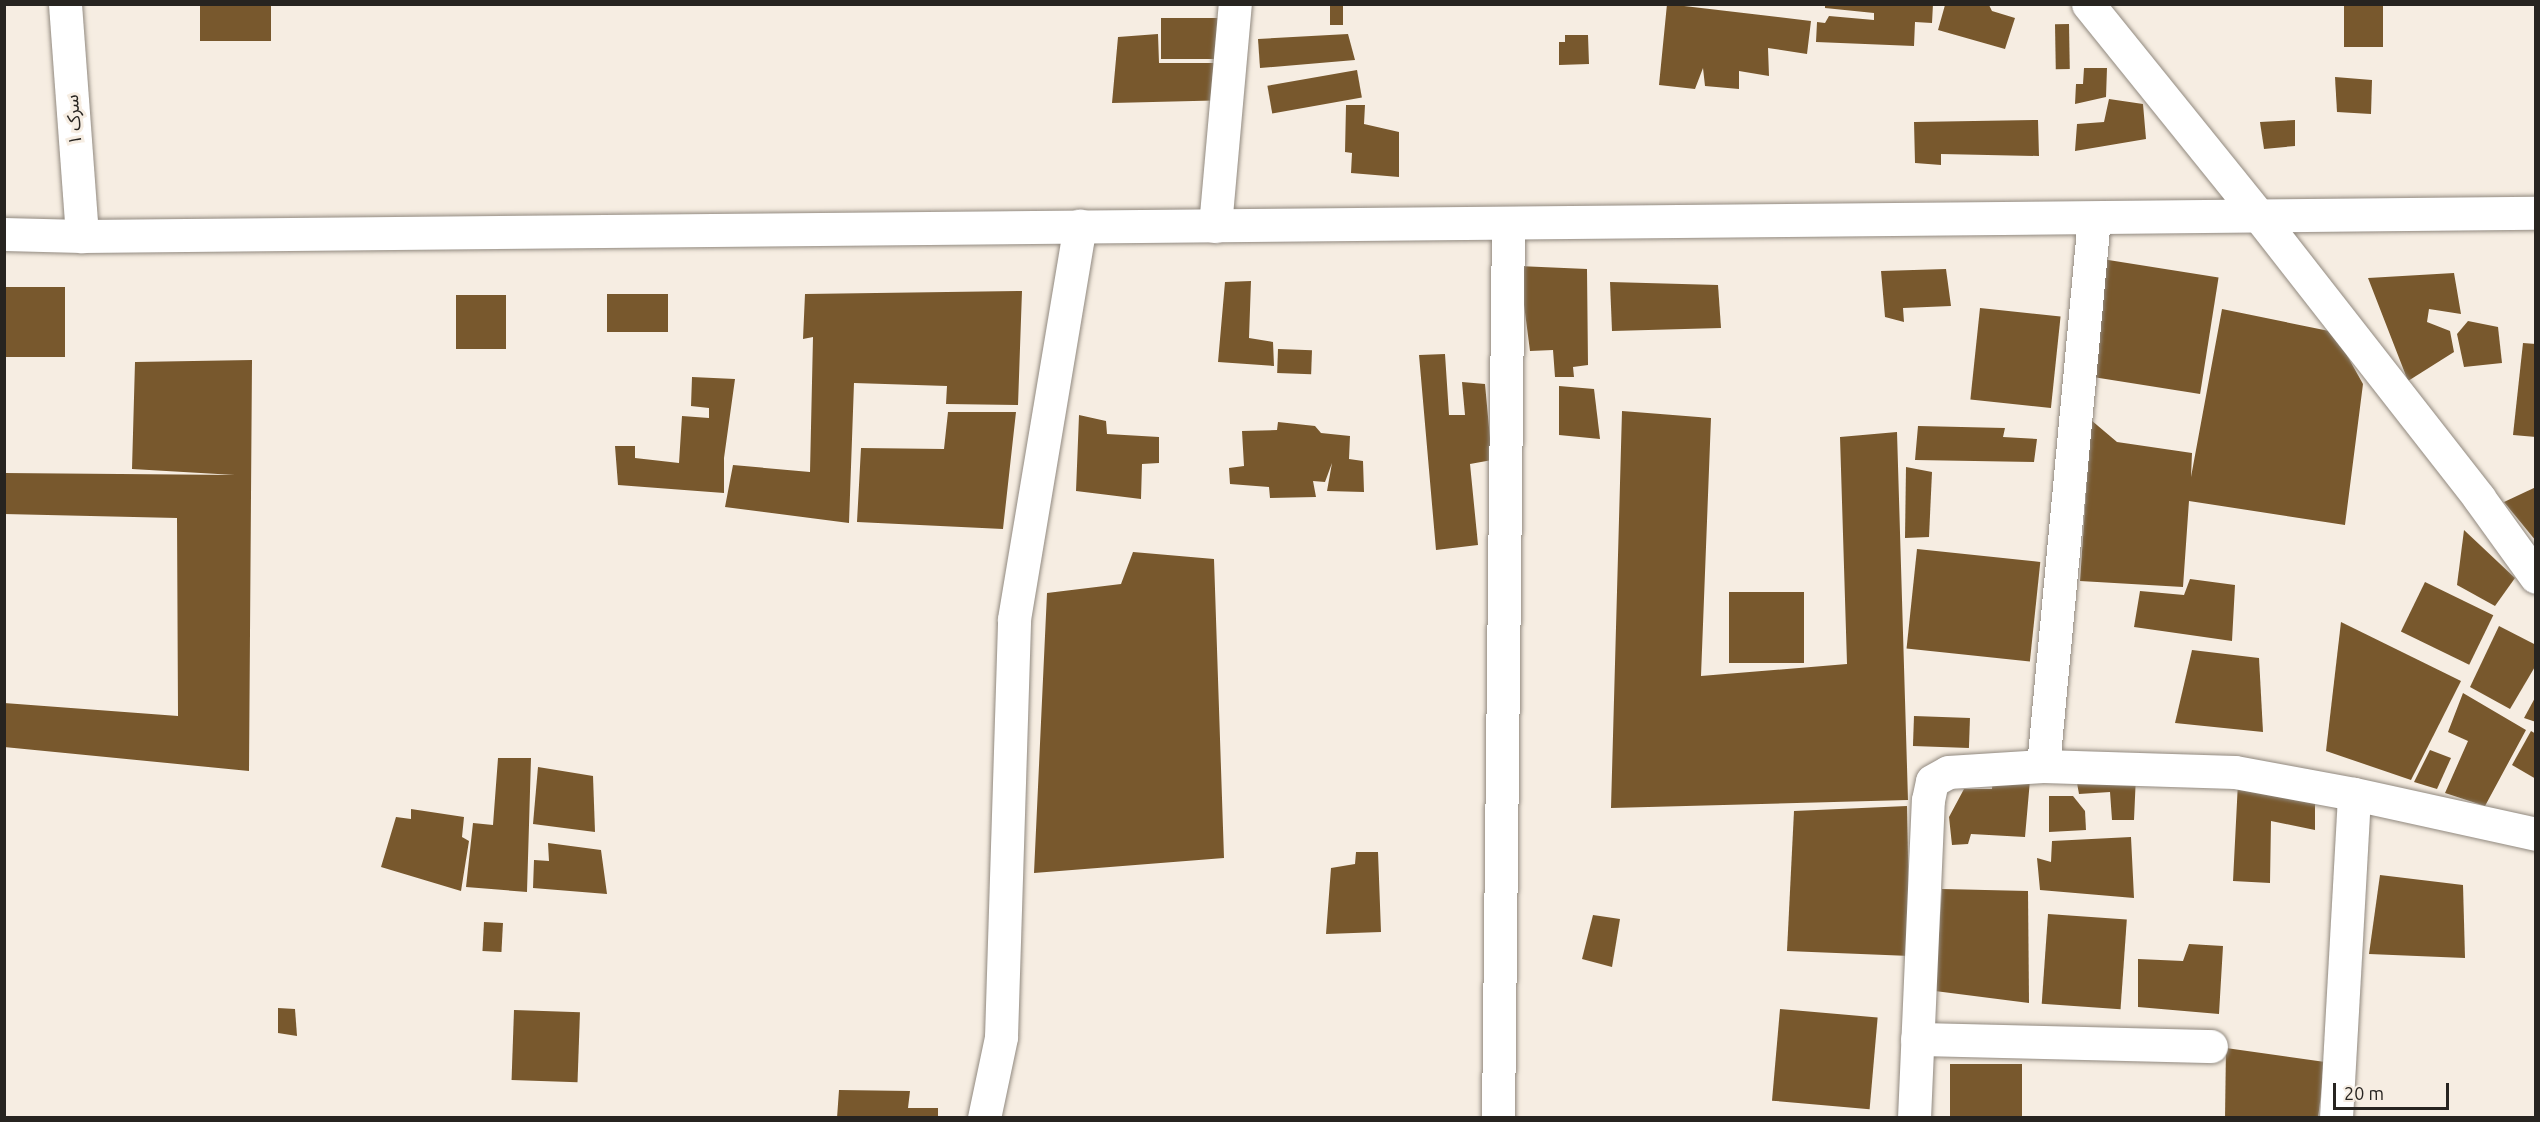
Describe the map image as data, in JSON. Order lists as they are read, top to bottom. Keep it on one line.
{"streets":{"street":["سرک ۱"]},"scale_bar":"20 m"}
